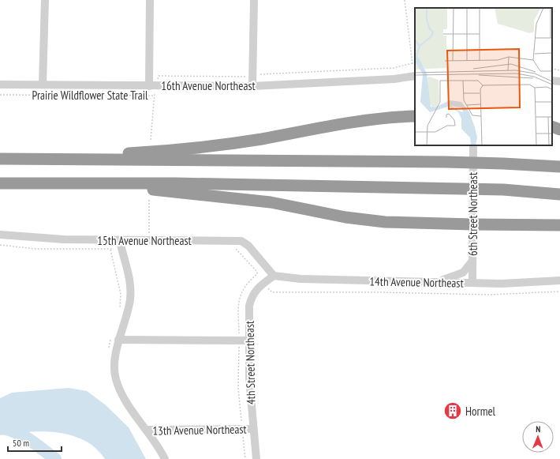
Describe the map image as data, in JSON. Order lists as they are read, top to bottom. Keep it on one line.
{"streets":{"street":["16th Avenue Northeast","6th Street Northeast","15th Avenue Northeast","14th Avenue Northeast","4th Street Northeast","13th Avenue Northeast"],"path":["Prairie Wildflower State Trail"]},"crossings":[["6th Street Northeast","14th Avenue Northeast"],["15th Avenue Northeast","14th Avenue Northeast"],["15th Avenue Northeast","4th Street Northeast"],["14th Avenue Northeast","4th Street Northeast"],["4th Street Northeast","13th Avenue Northeast"]],"places":{"building":["Hormel"]},"scale_bar":"50 m","north":"top"}
